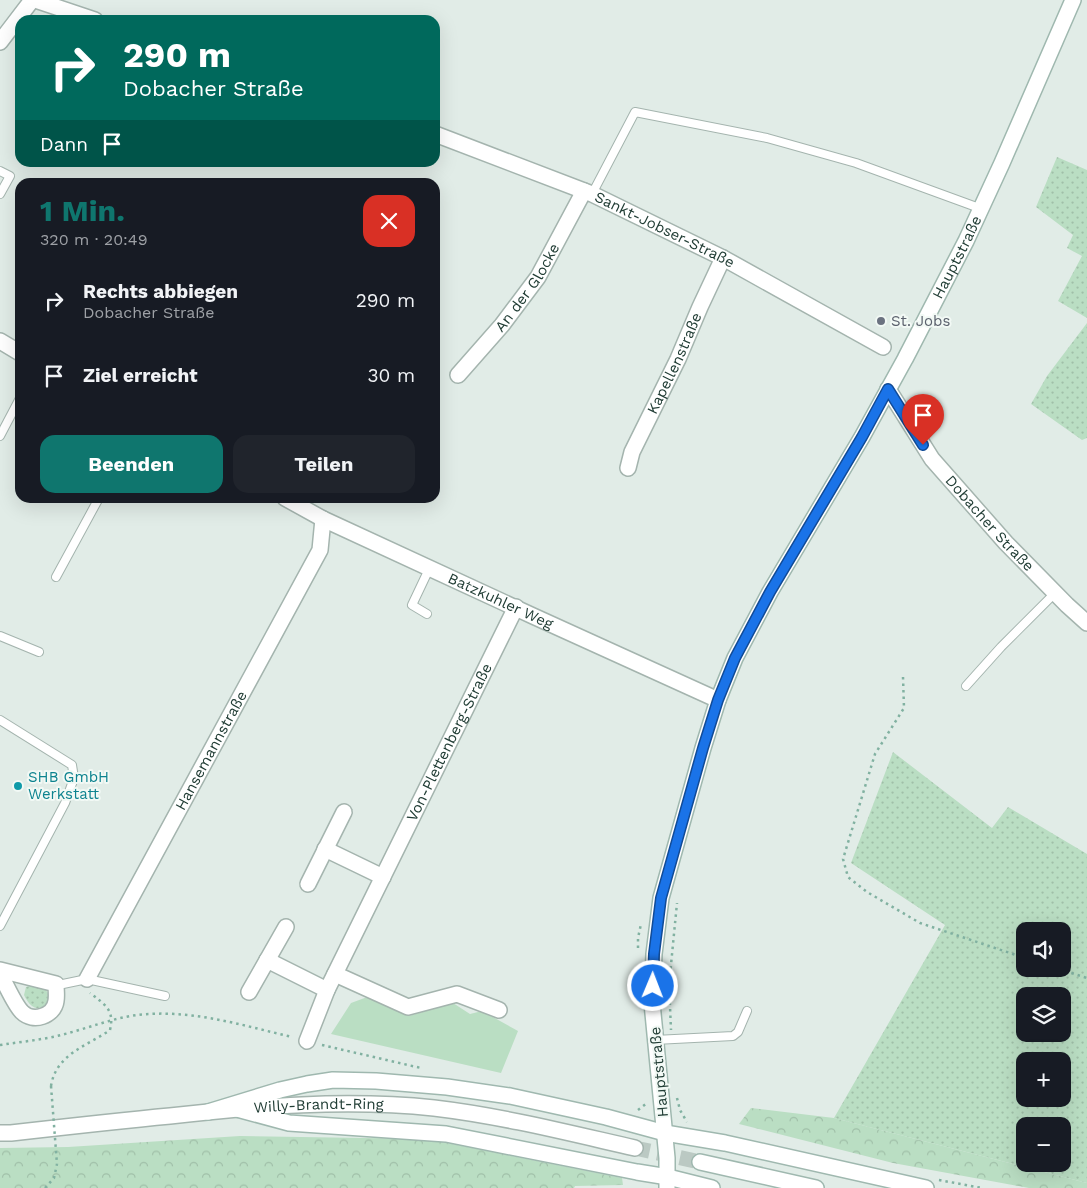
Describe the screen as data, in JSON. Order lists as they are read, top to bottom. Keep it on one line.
{"streets":{"street":["Sankt-Jobser-Straße","Hauptstraße","An der Glocke","Kapellenstraße","Dobacher Straße","Batzkuhler Weg","Von-Plettenberg-Straße","Hansemannstraße","Willy-Brandt-Ring"]},"crossings":[["Sankt-Jobser-Straße","An der Glocke"],["Sankt-Jobser-Straße","Kapellenstraße"],["Hauptstraße","Dobacher Straße"],["Hauptstraße","Batzkuhler Weg"],["Batzkuhler Weg","Von-Plettenberg-Straße"],["Batzkuhler Weg","Hansemannstraße"]],"places":["St. Jobs","SHB GmbH Werkstatt"],"page":{"turn":["290 m","Dobacher Straße"],"then":"Dann","heading":["1 Min.","320 m · 20:49"],"list":[{"name":"Rechts abbiegen","note":"Dobacher Straße","value":"290 m"},{"name":"Ziel erreicht","value":"30 m"}],"buttons":["Beenden","Teilen"],"map_buttons":["+","−"]}}
